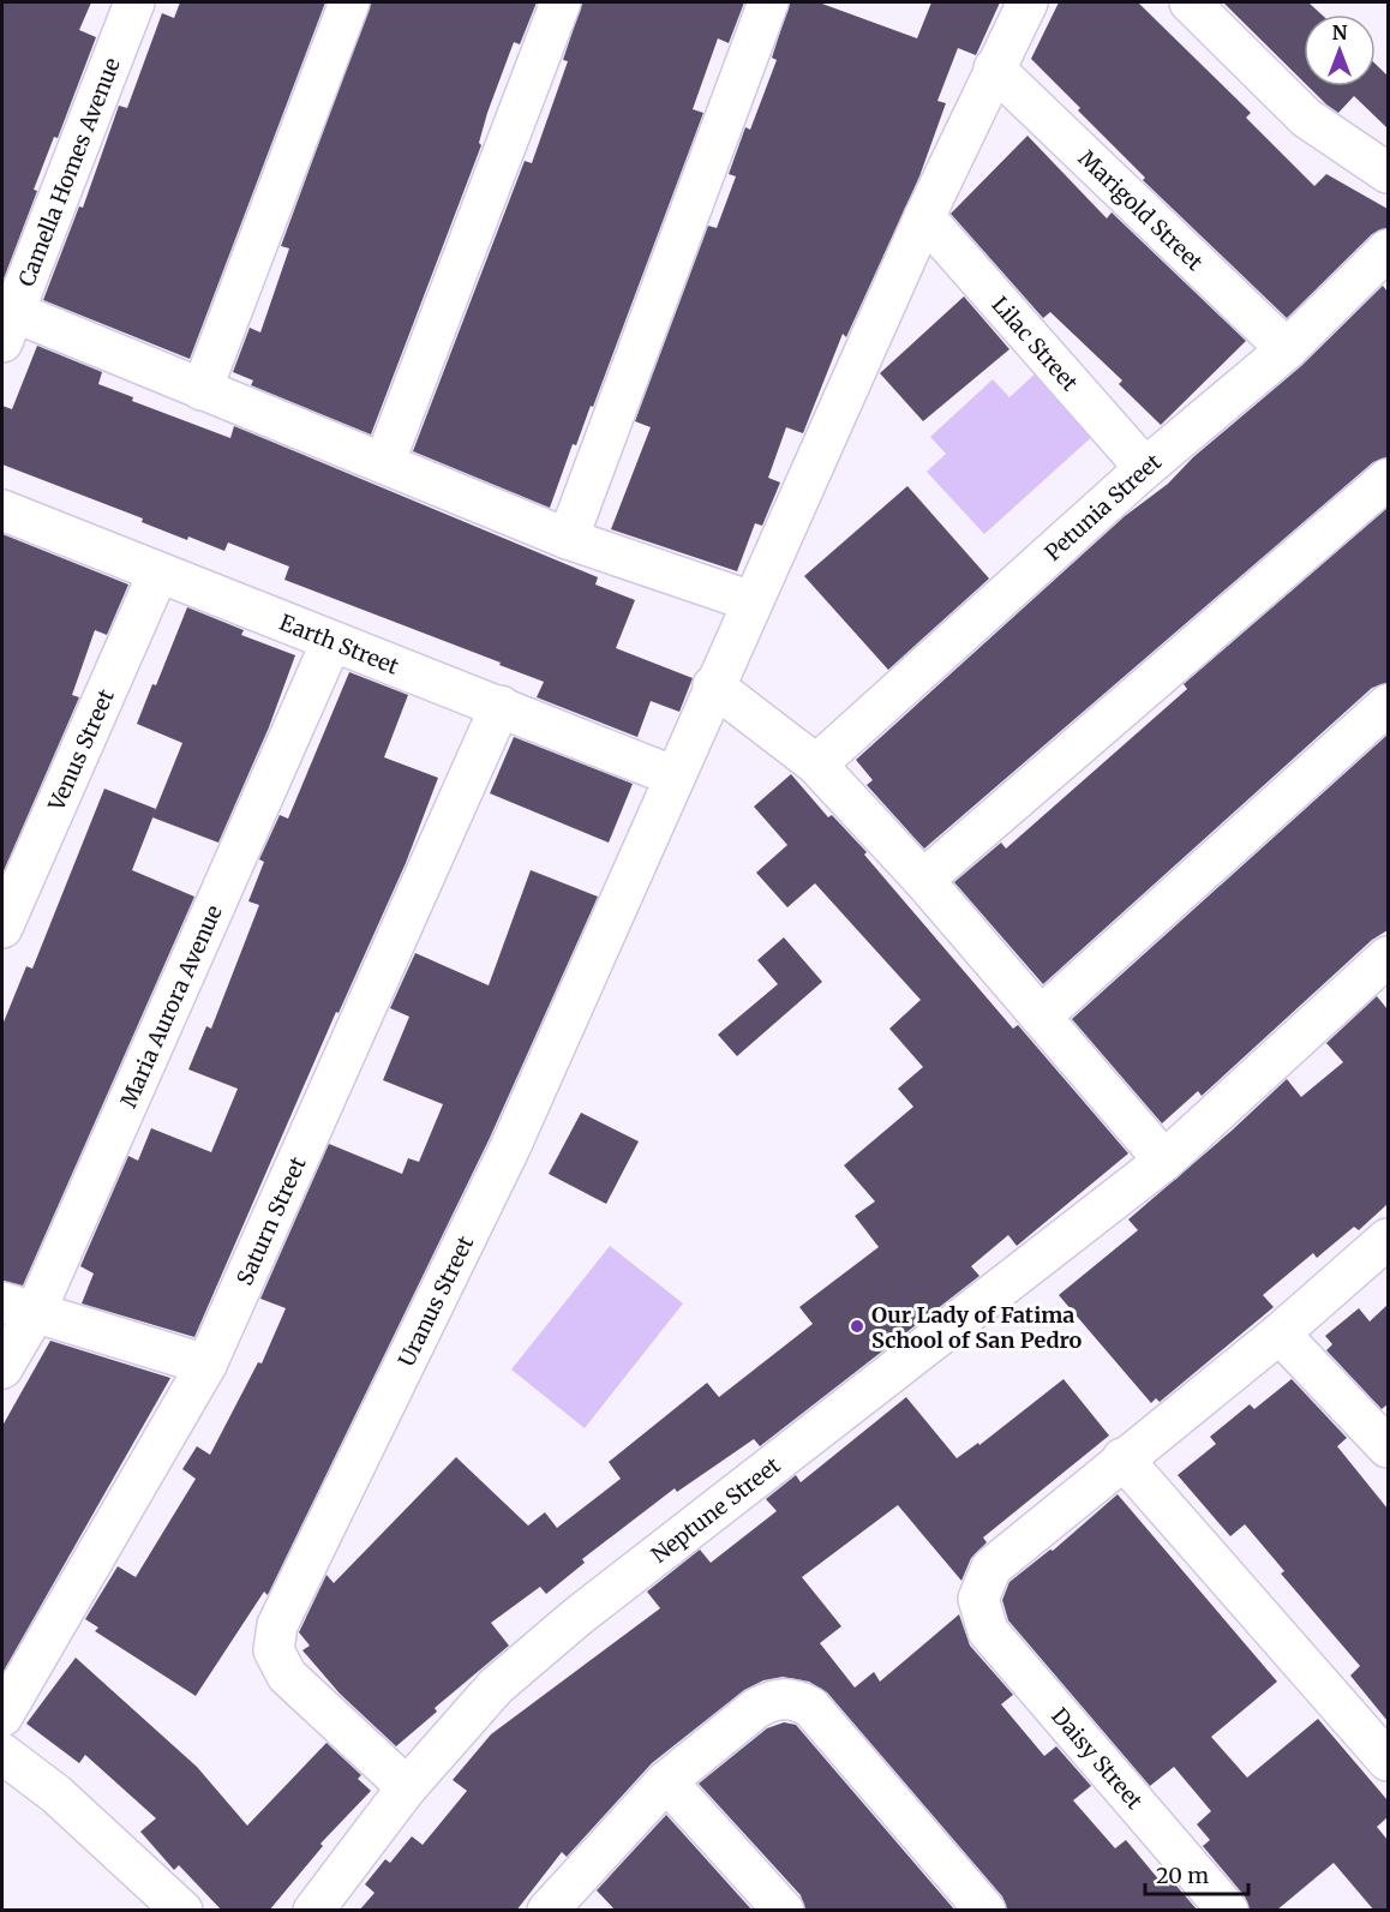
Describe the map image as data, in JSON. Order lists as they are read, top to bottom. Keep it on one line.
{"streets":{"street":["Camella Homes Avenue","Marigold Street","Lilac Street","Petunia Street","Earth Street","Venus Street","Maria Aurora Avenue","Saturn Street","Uranus Street","Neptune Street","Daisy Street"]},"crossings":[["Marigold Street","Petunia Street"],["Marigold Street","Uranus Street"],["Lilac Street","Petunia Street"],["Lilac Street","Uranus Street"],["Earth Street","Venus Street"],["Earth Street","Maria Aurora Avenue"],["Earth Street","Saturn Street"],["Earth Street","Uranus Street"],["Uranus Street","Neptune Street"]],"places":["Our Lady of Fatima School of San Pedro"],"scale_bar":"20 m","north":"top"}
